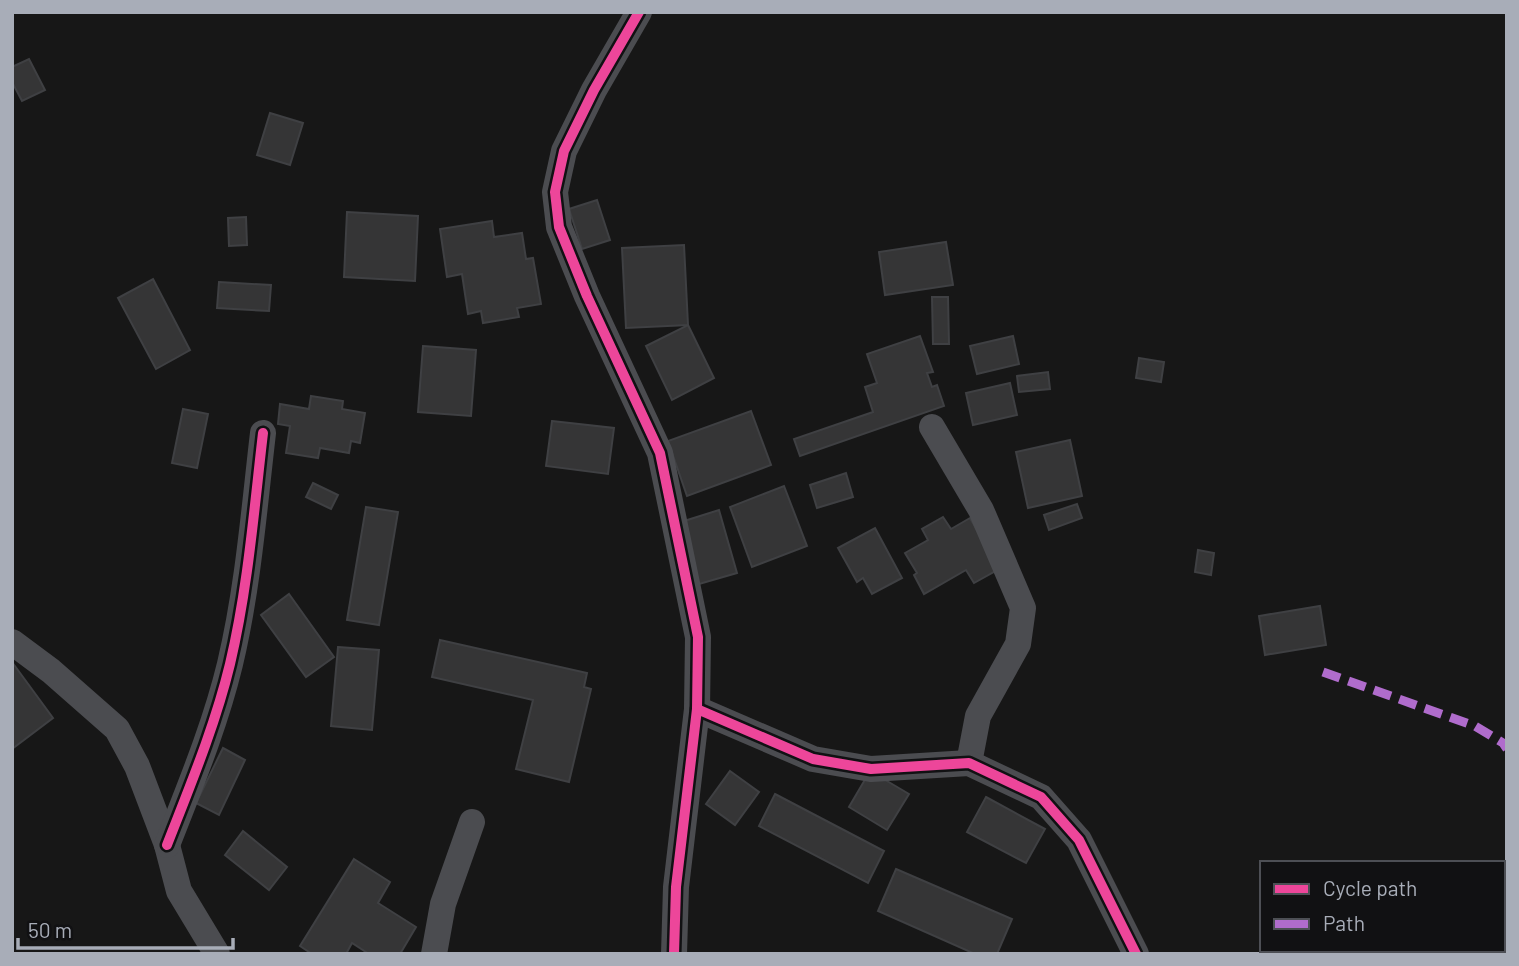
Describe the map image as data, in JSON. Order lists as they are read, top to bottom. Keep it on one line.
{"legend":["Cycle path","Path"],"scale_bar":"50 m"}
